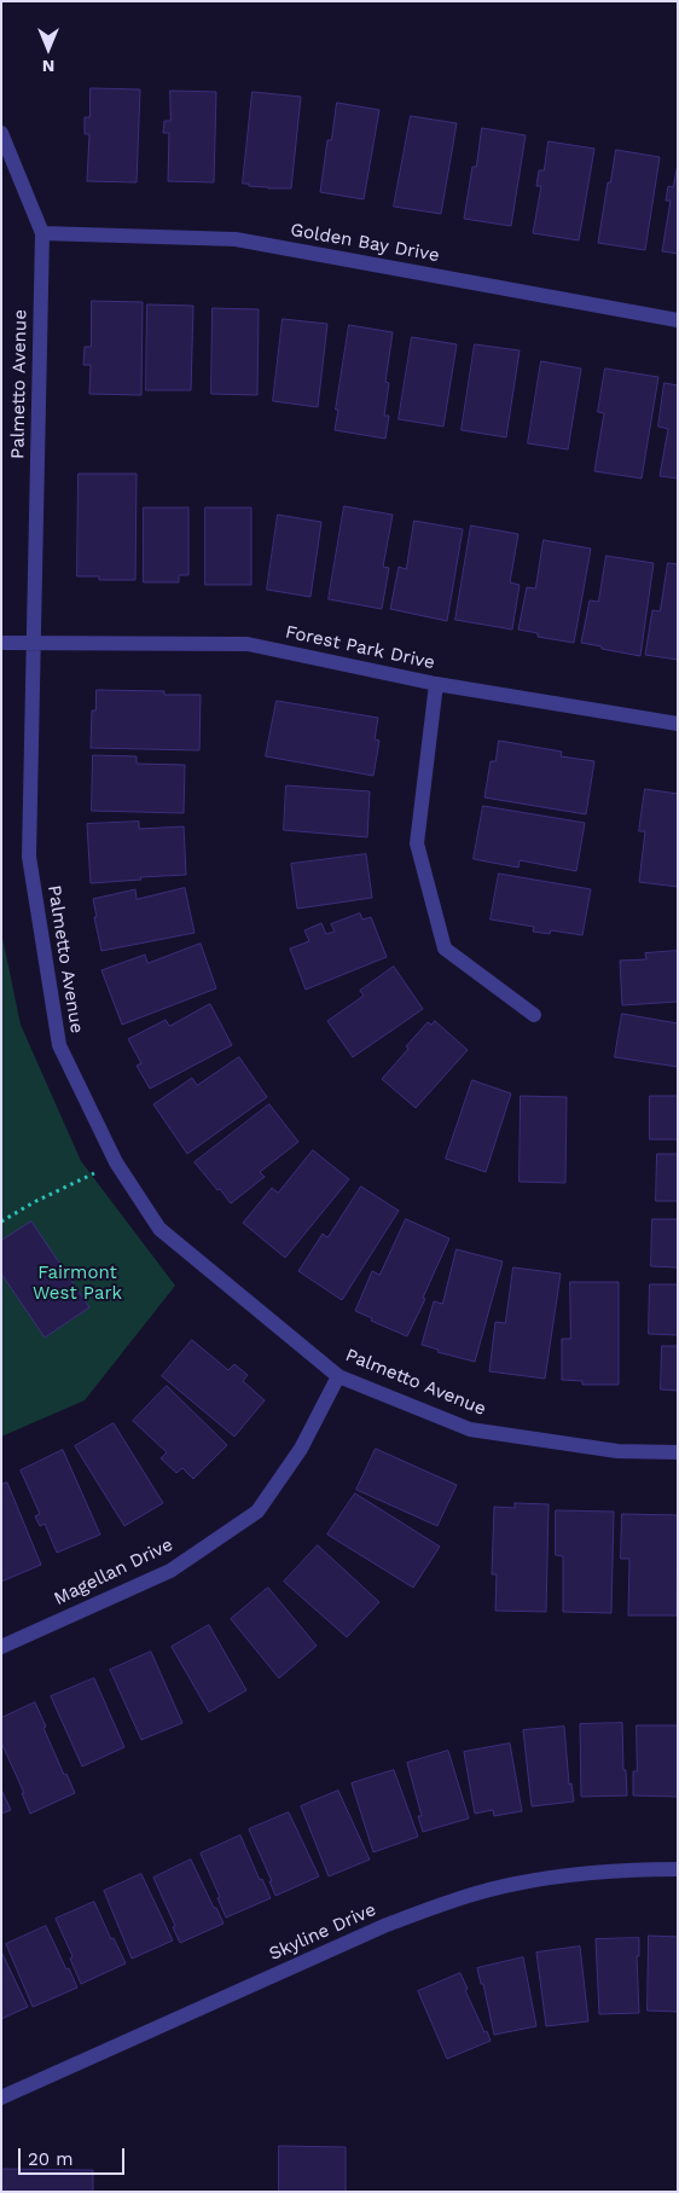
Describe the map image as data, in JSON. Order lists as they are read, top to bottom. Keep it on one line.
{"streets":{"street":["Golden Bay Drive","Palmetto Avenue","Forest Park Drive","Magellan Drive","Skyline Drive"]},"crossings":[["Golden Bay Drive","Palmetto Avenue"],["Palmetto Avenue","Forest Park Drive"],["Palmetto Avenue","Magellan Drive"]],"parks":["Fairmont West Park"],"scale_bar":"20 m","north":"bottom"}
